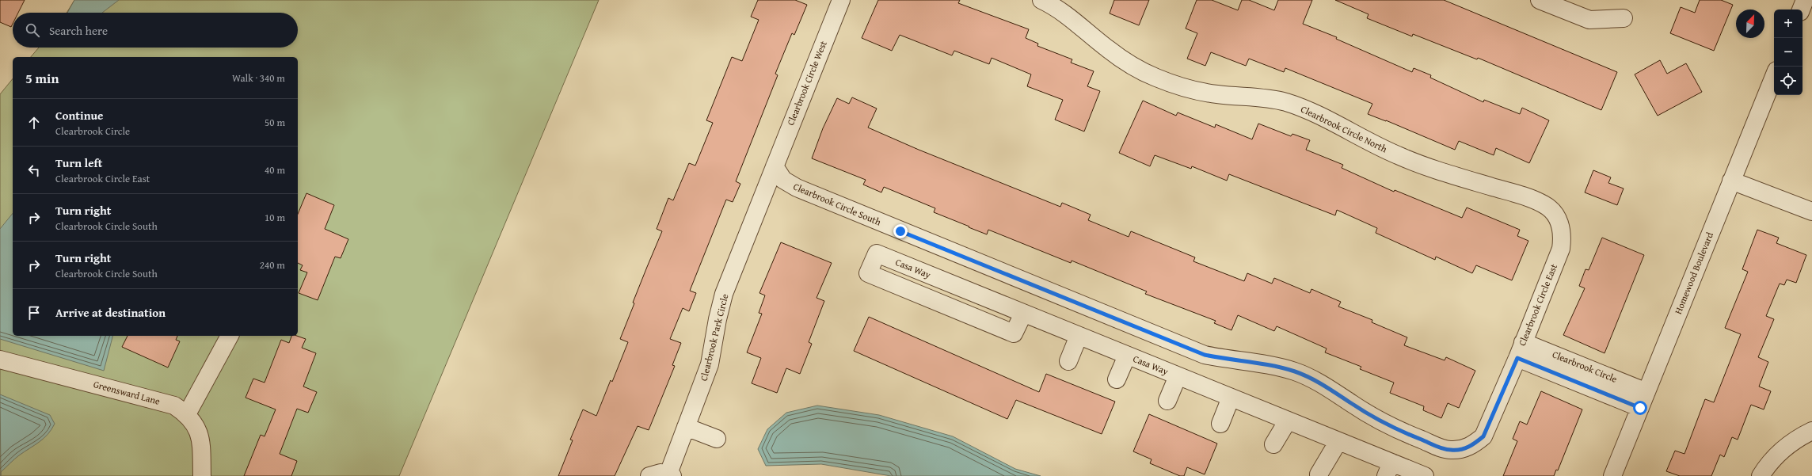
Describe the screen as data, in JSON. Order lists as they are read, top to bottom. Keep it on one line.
{"streets":{"street":["Clearbrook Circle West","Clearbrook Circle North","Clearbrook Circle South","Casa Way","Homewood Boulevard","Clearbrook Circle East","Clearbrook Park Circle","Clearbrook Circle","Greensward Lane"]},"crossings":[["Clearbrook Circle West","Clearbrook Circle South"],["Clearbrook Circle West","Clearbrook Park Circle"],["Clearbrook Circle North","Clearbrook Circle East"],["Clearbrook Circle South","Clearbrook Circle East"],["Clearbrook Circle South","Clearbrook Park Circle"],["Homewood Boulevard","Clearbrook Circle"],["Clearbrook Circle East","Clearbrook Circle"]],"north":"top right","page":{"map_buttons":["+","−"],"search":"Search here","heading":["5 min","Walk · 340 m"],"list":[["Continue","Clearbrook Circle","50 m"],["Turn left","Clearbrook Circle East","40 m"],["Turn right","Clearbrook Circle South","10 m"],["Turn right","Clearbrook Circle South","240 m"],"Arrive at destination"]}}
